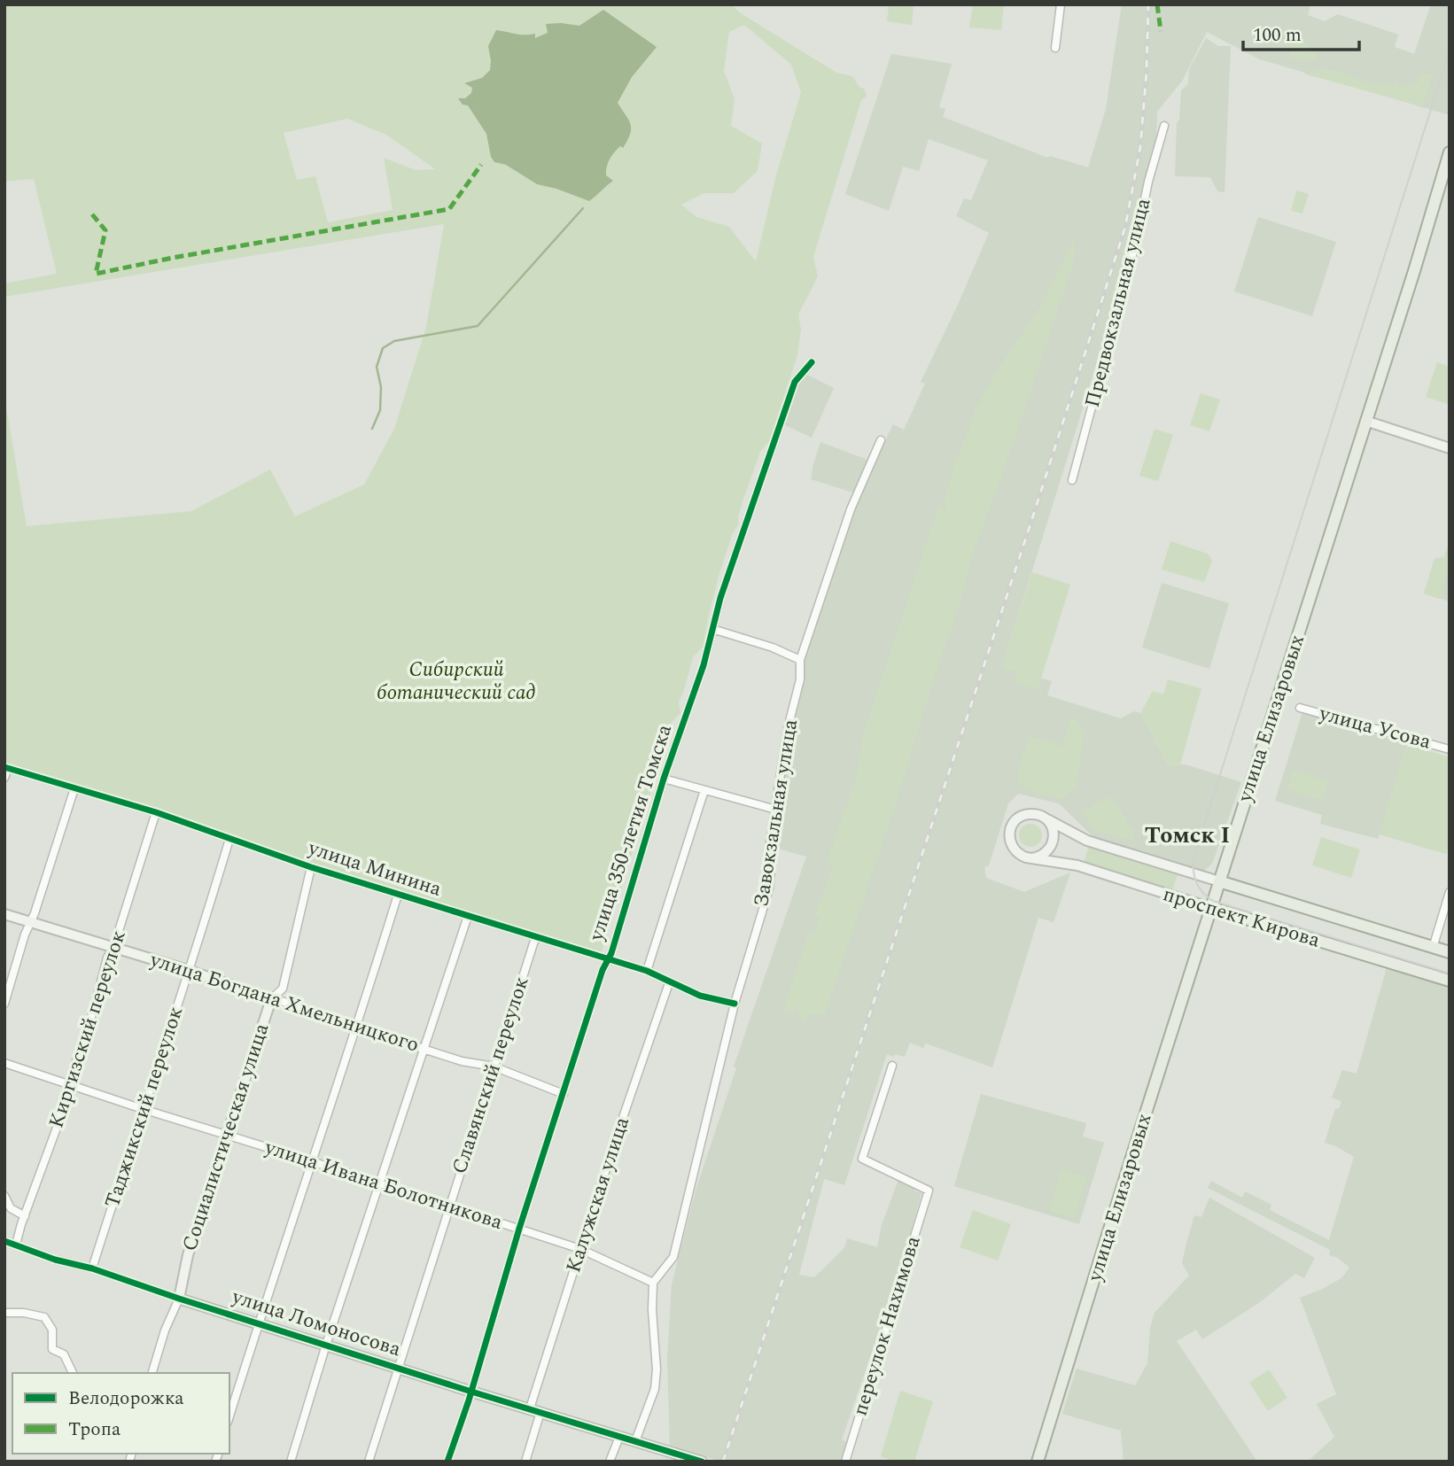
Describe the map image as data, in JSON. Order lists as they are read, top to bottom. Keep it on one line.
{"streets":{"main road":["улица Елизаровых","проспект Кирова"],"street":["Предвокзальная улица","улица Усова","Завокзальная улица","улица 350-летия Томска","улица Минина","улица Богдана Хмельницкого","Киргизский переулок","Славянский переулок","Таджикский переулок","Социалистическая улица","улица Ивана Болотникова","Калужская улица","улица Ломоносова","переулок Нахимова"]},"crossings":[["улица Елизаровых","проспект Кирова"],["Завокзальная улица","улица Минина"],["Завокзальная улица","улица Ивана Болотникова"],["улица 350-летия Томска","улица Минина"],["улица 350-летия Томска","улица Богдана Хмельницкого"],["улица 350-летия Томска","улица Ивана Болотникова"],["улица 350-летия Томска","улица Ломоносова"],["улица Минина","Киргизский переулок"],["улица Минина","Славянский переулок"],["улица Минина","Таджикский переулок"],["улица Минина","Социалистическая улица"],["улица Минина","Калужская улица"],["улица Богдана Хмельницкого","Киргизский переулок"],["улица Богдана Хмельницкого","Славянский переулок"],["улица Богдана Хмельницкого","Таджикский переулок"],["улица Богдана Хмельницкого","Социалистическая улица"],["Киргизский переулок","улица Ивана Болотникова"],["Киргизский переулок","улица Ломоносова"],["Славянский переулок","улица Ивана Болотникова"],["Славянский переулок","улица Ломоносова"],["Таджикский переулок","улица Ивана Болотникова"],["Таджикский переулок","улица Ломоносова"],["Социалистическая улица","улица Ивана Болотникова"],["Социалистическая улица","улица Ломоносова"],["улица Ивана Болотникова","Калужская улица"],["Калужская улица","улица Ломоносова"]],"districts":["Томск I"],"parks":["Сибирский ботанический сад"],"legend":["Велодорожка","Тропа"],"scale_bar":"100 m"}
